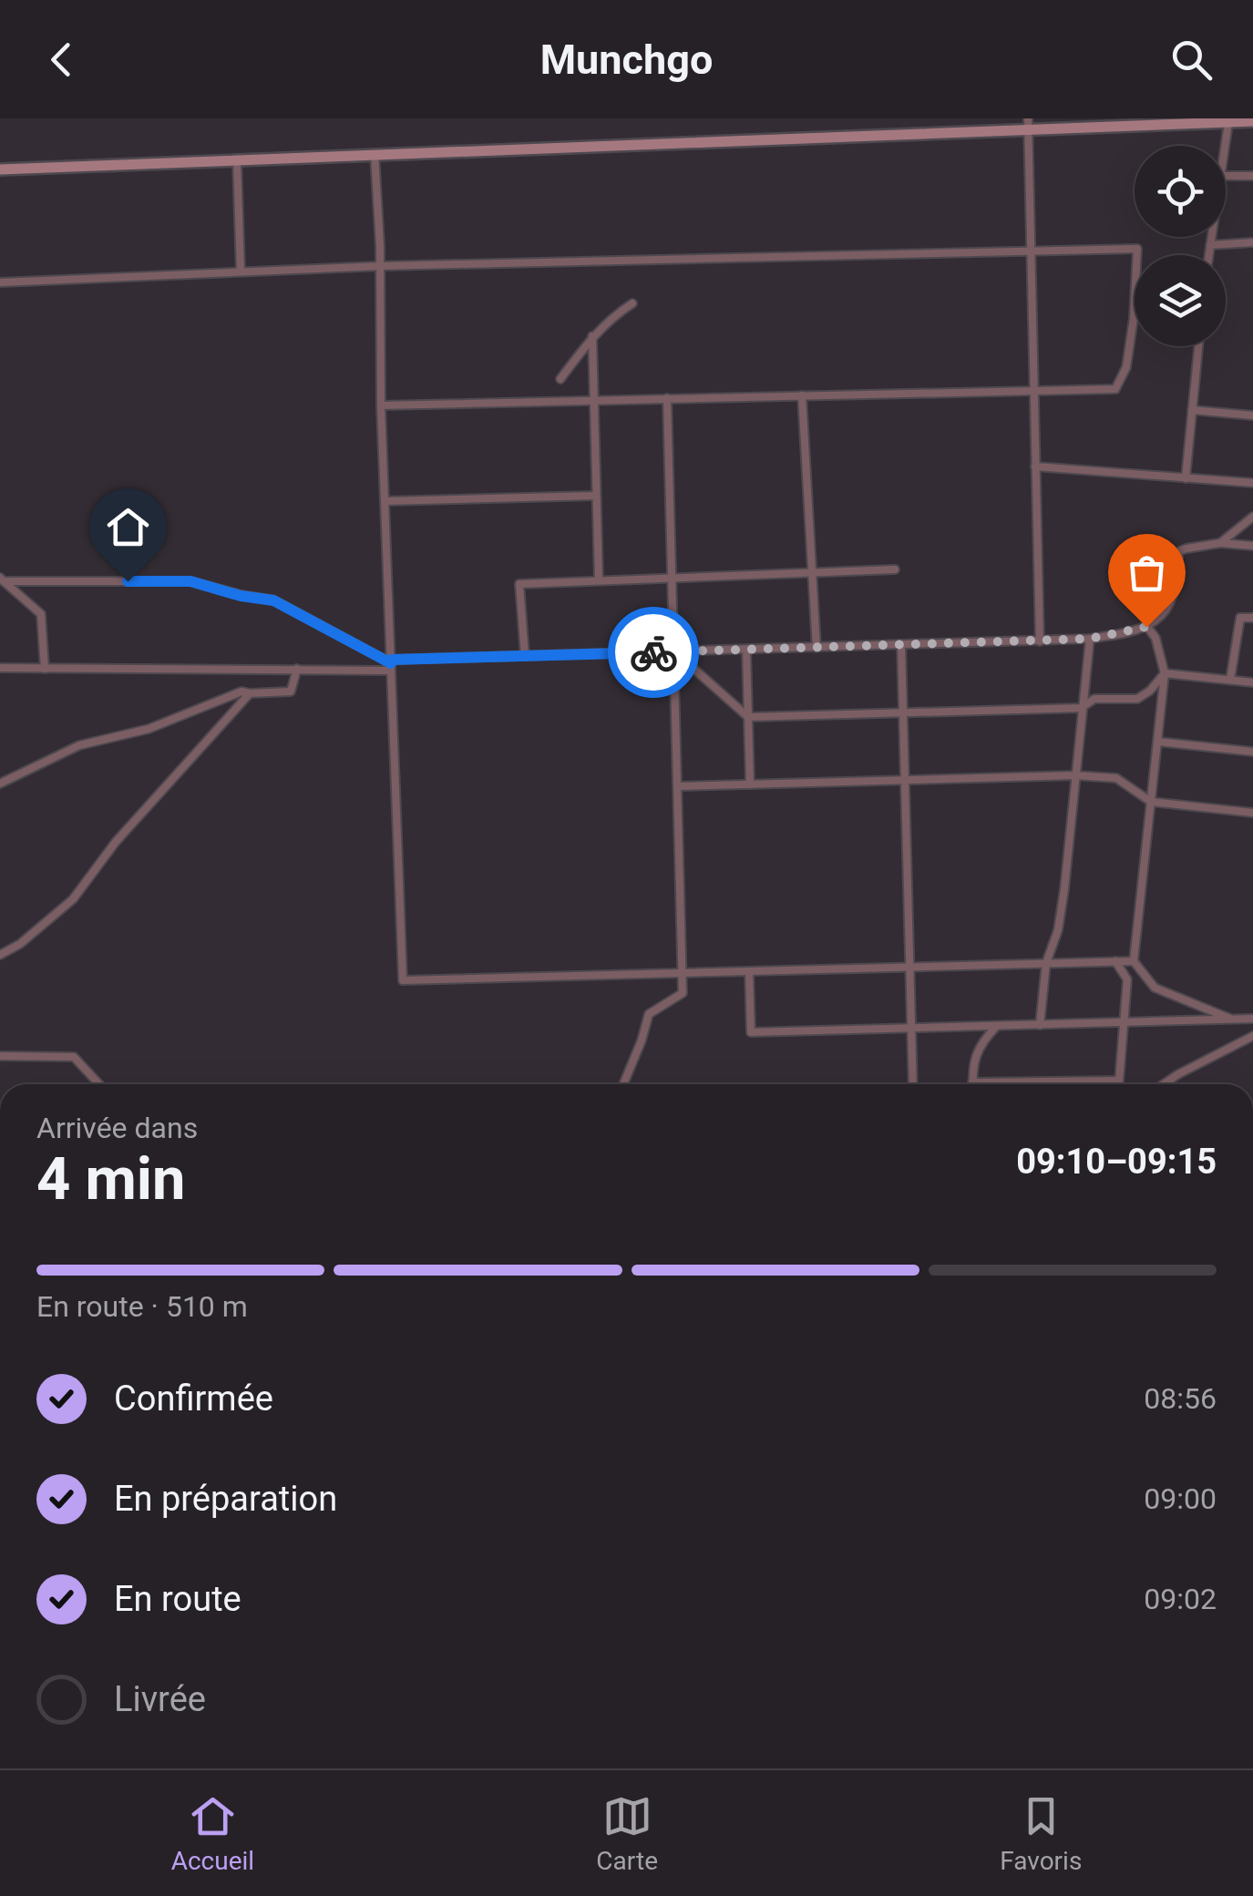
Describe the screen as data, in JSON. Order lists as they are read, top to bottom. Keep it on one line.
{"page":{"header":"Munchgo","heading":["4 min","Arrivée dans","09:10–09:15"],"bar":"En route · 510 m","list":[["Confirmée","08:56"],["En préparation","09:00"],["En route","09:02"],"Livrée"],"tabs":["Accueil","Carte","Favoris"]}}
